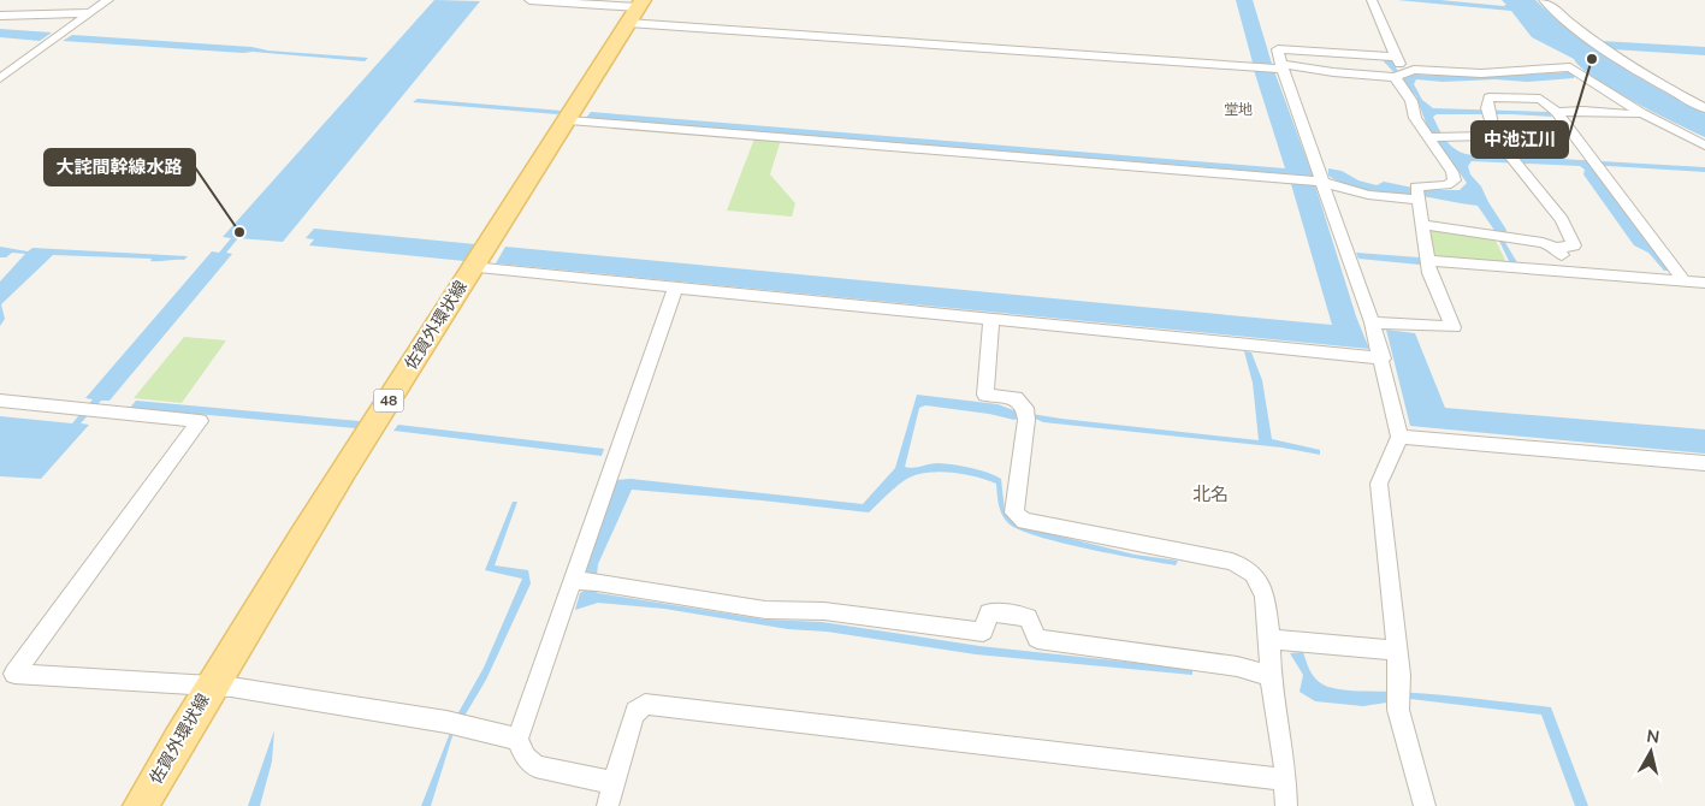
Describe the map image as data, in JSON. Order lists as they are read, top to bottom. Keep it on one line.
{"streets":{"main road":["佐賀外環状線","48"]},"districts":["堂地","北名"],"places":["中池江川","大詫間幹線水路"],"north":"top"}
